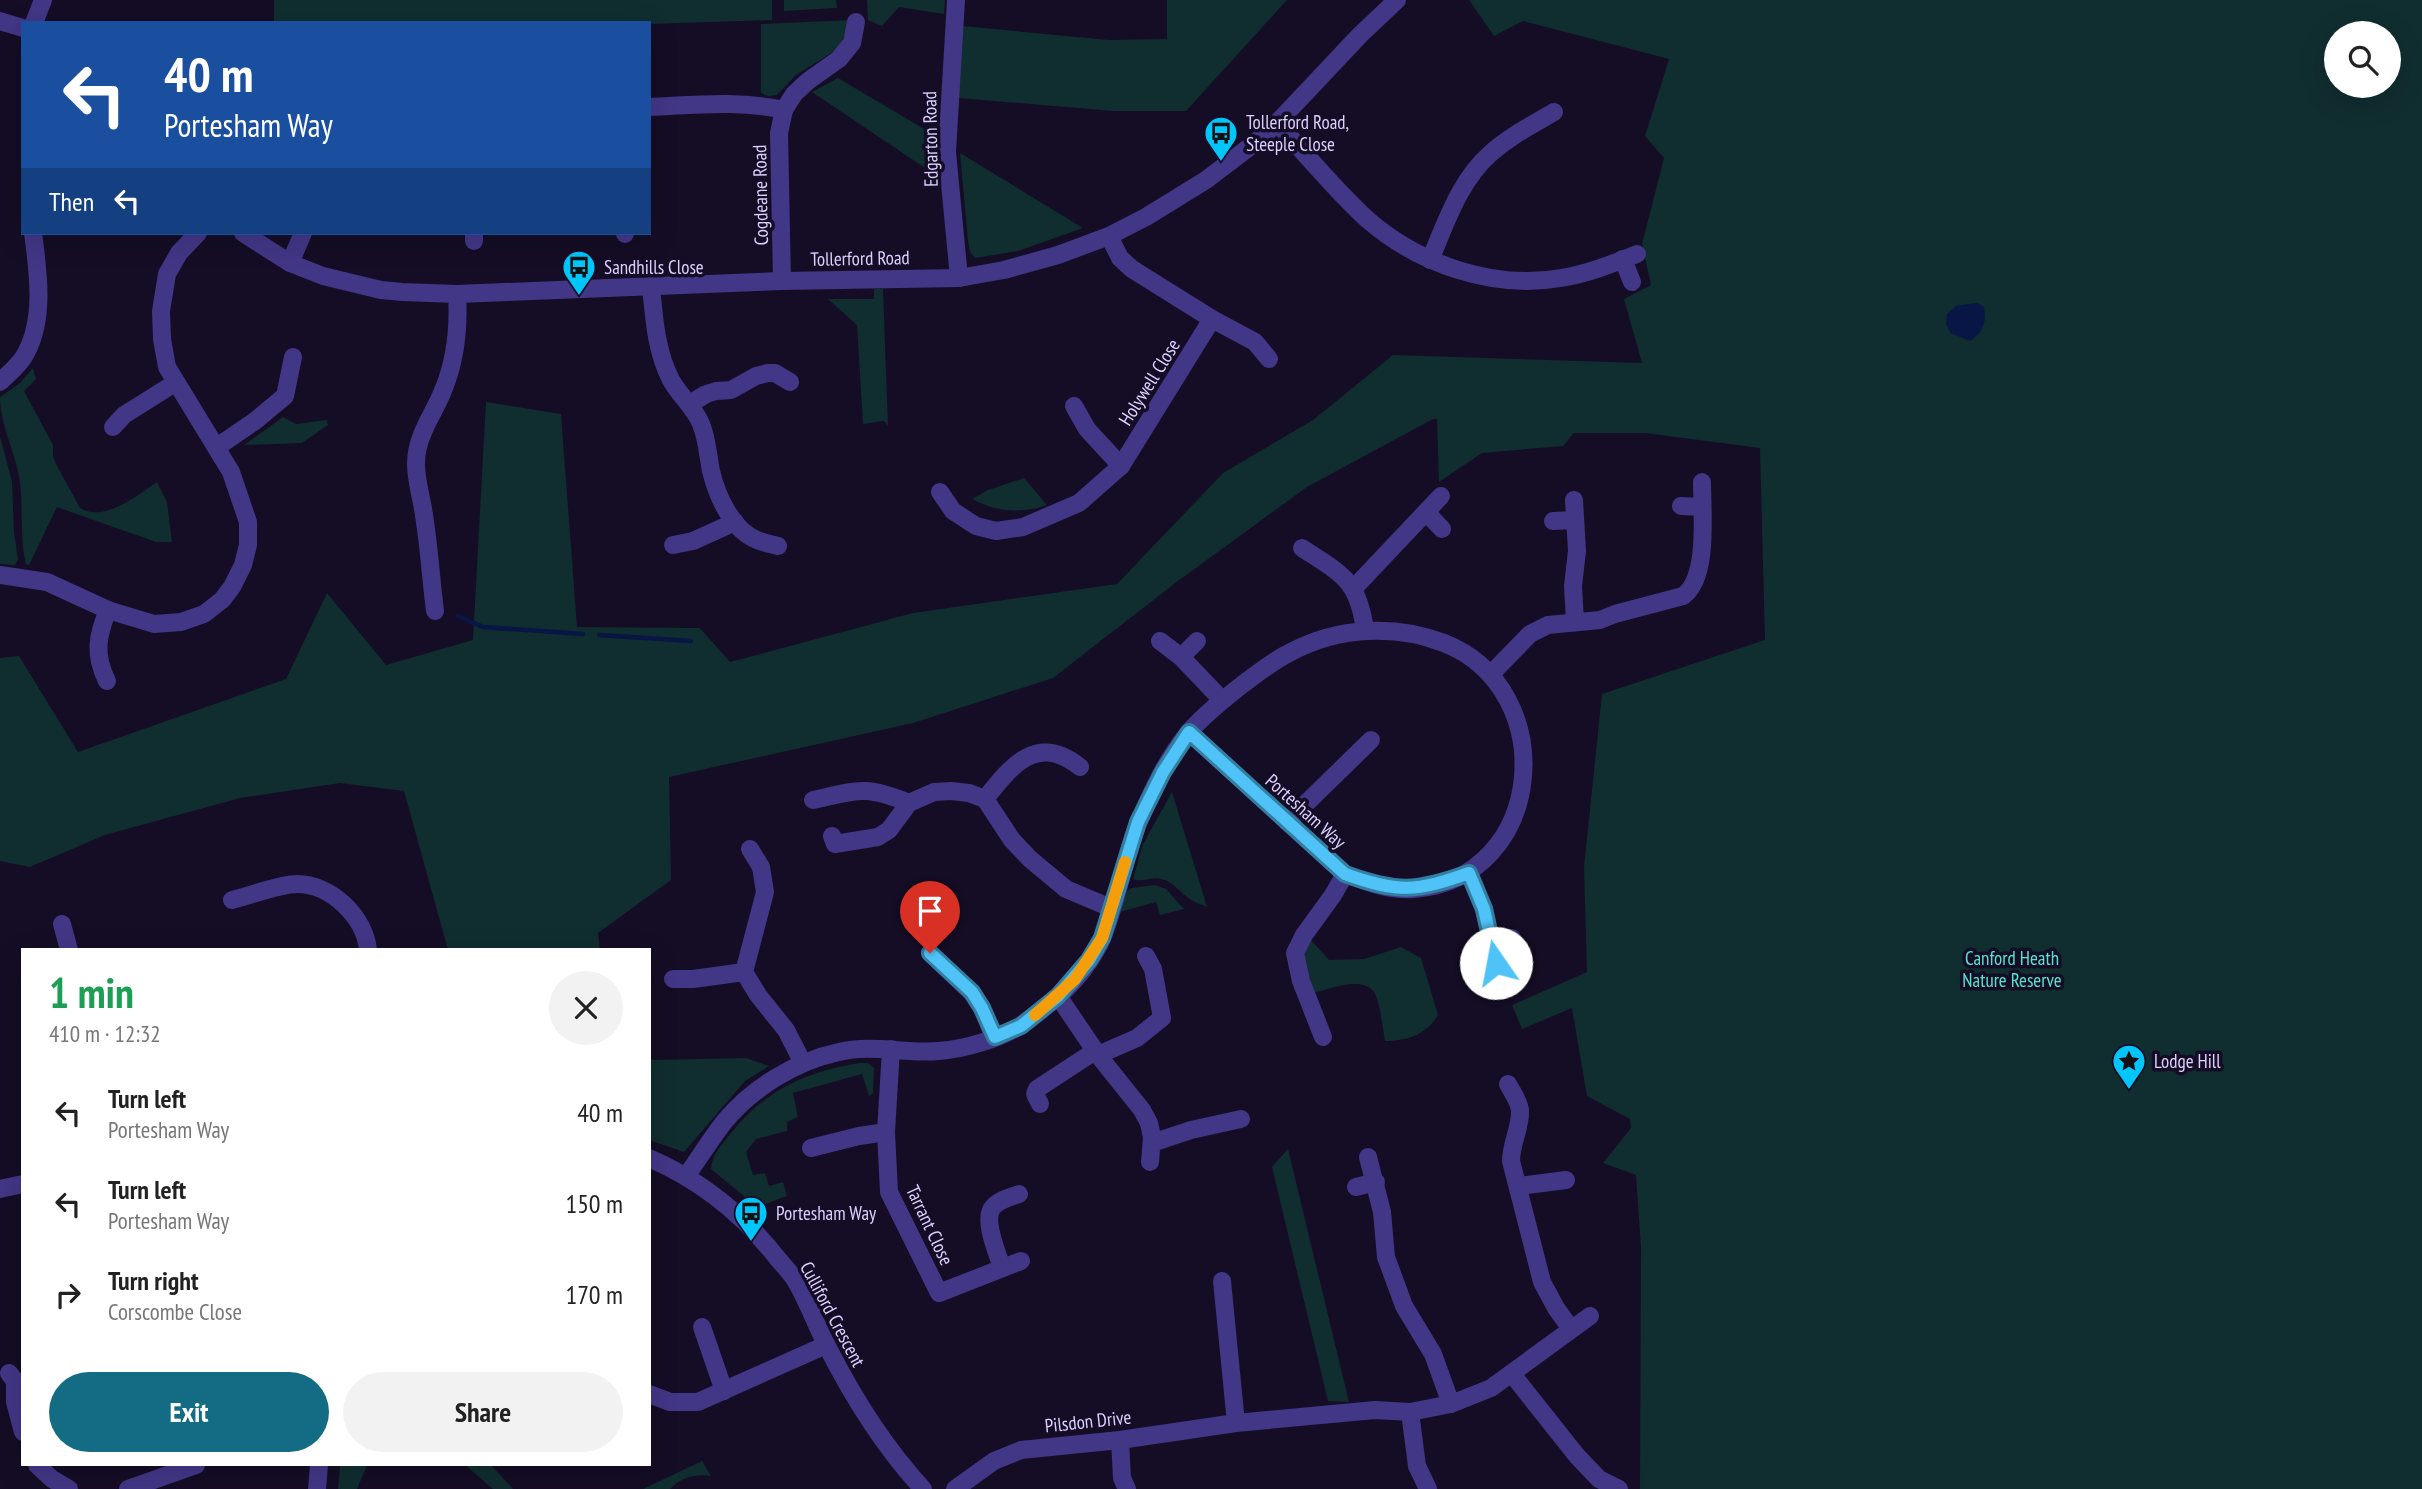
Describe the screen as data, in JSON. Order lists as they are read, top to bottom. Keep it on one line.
{"streets":{"street":["Edgarton Road","Cogdeane Road","Tollerford Road","Holywell Close","Portesham Way","Tarrant Close","Culliford Crescent","Pilsdon Drive"]},"crossings":[["Edgarton Road","Tollerford Road"],["Cogdeane Road","Tollerford Road"],["Portesham Way","Tarrant Close"],["Portesham Way","Culliford Crescent"]],"parks":["Canford Heath Nature Reserve"],"places":{"bus stop":["Tollerford Road, Steeple Close","Sandhills Close","Portesham Way"],"place":["Lodge Hill"]},"page":{"turn":["40 m","Portesham Way"],"then":"Then","heading":["1 min","410 m · 12:32"],"list":[{"name":"Turn left","note":"Portesham Way","value":"40 m"},{"name":"Turn left","note":"Portesham Way","value":"150 m"},{"name":"Turn right","note":"Corscombe Close","value":"170 m"}],"buttons":["Exit","Share"]}}
